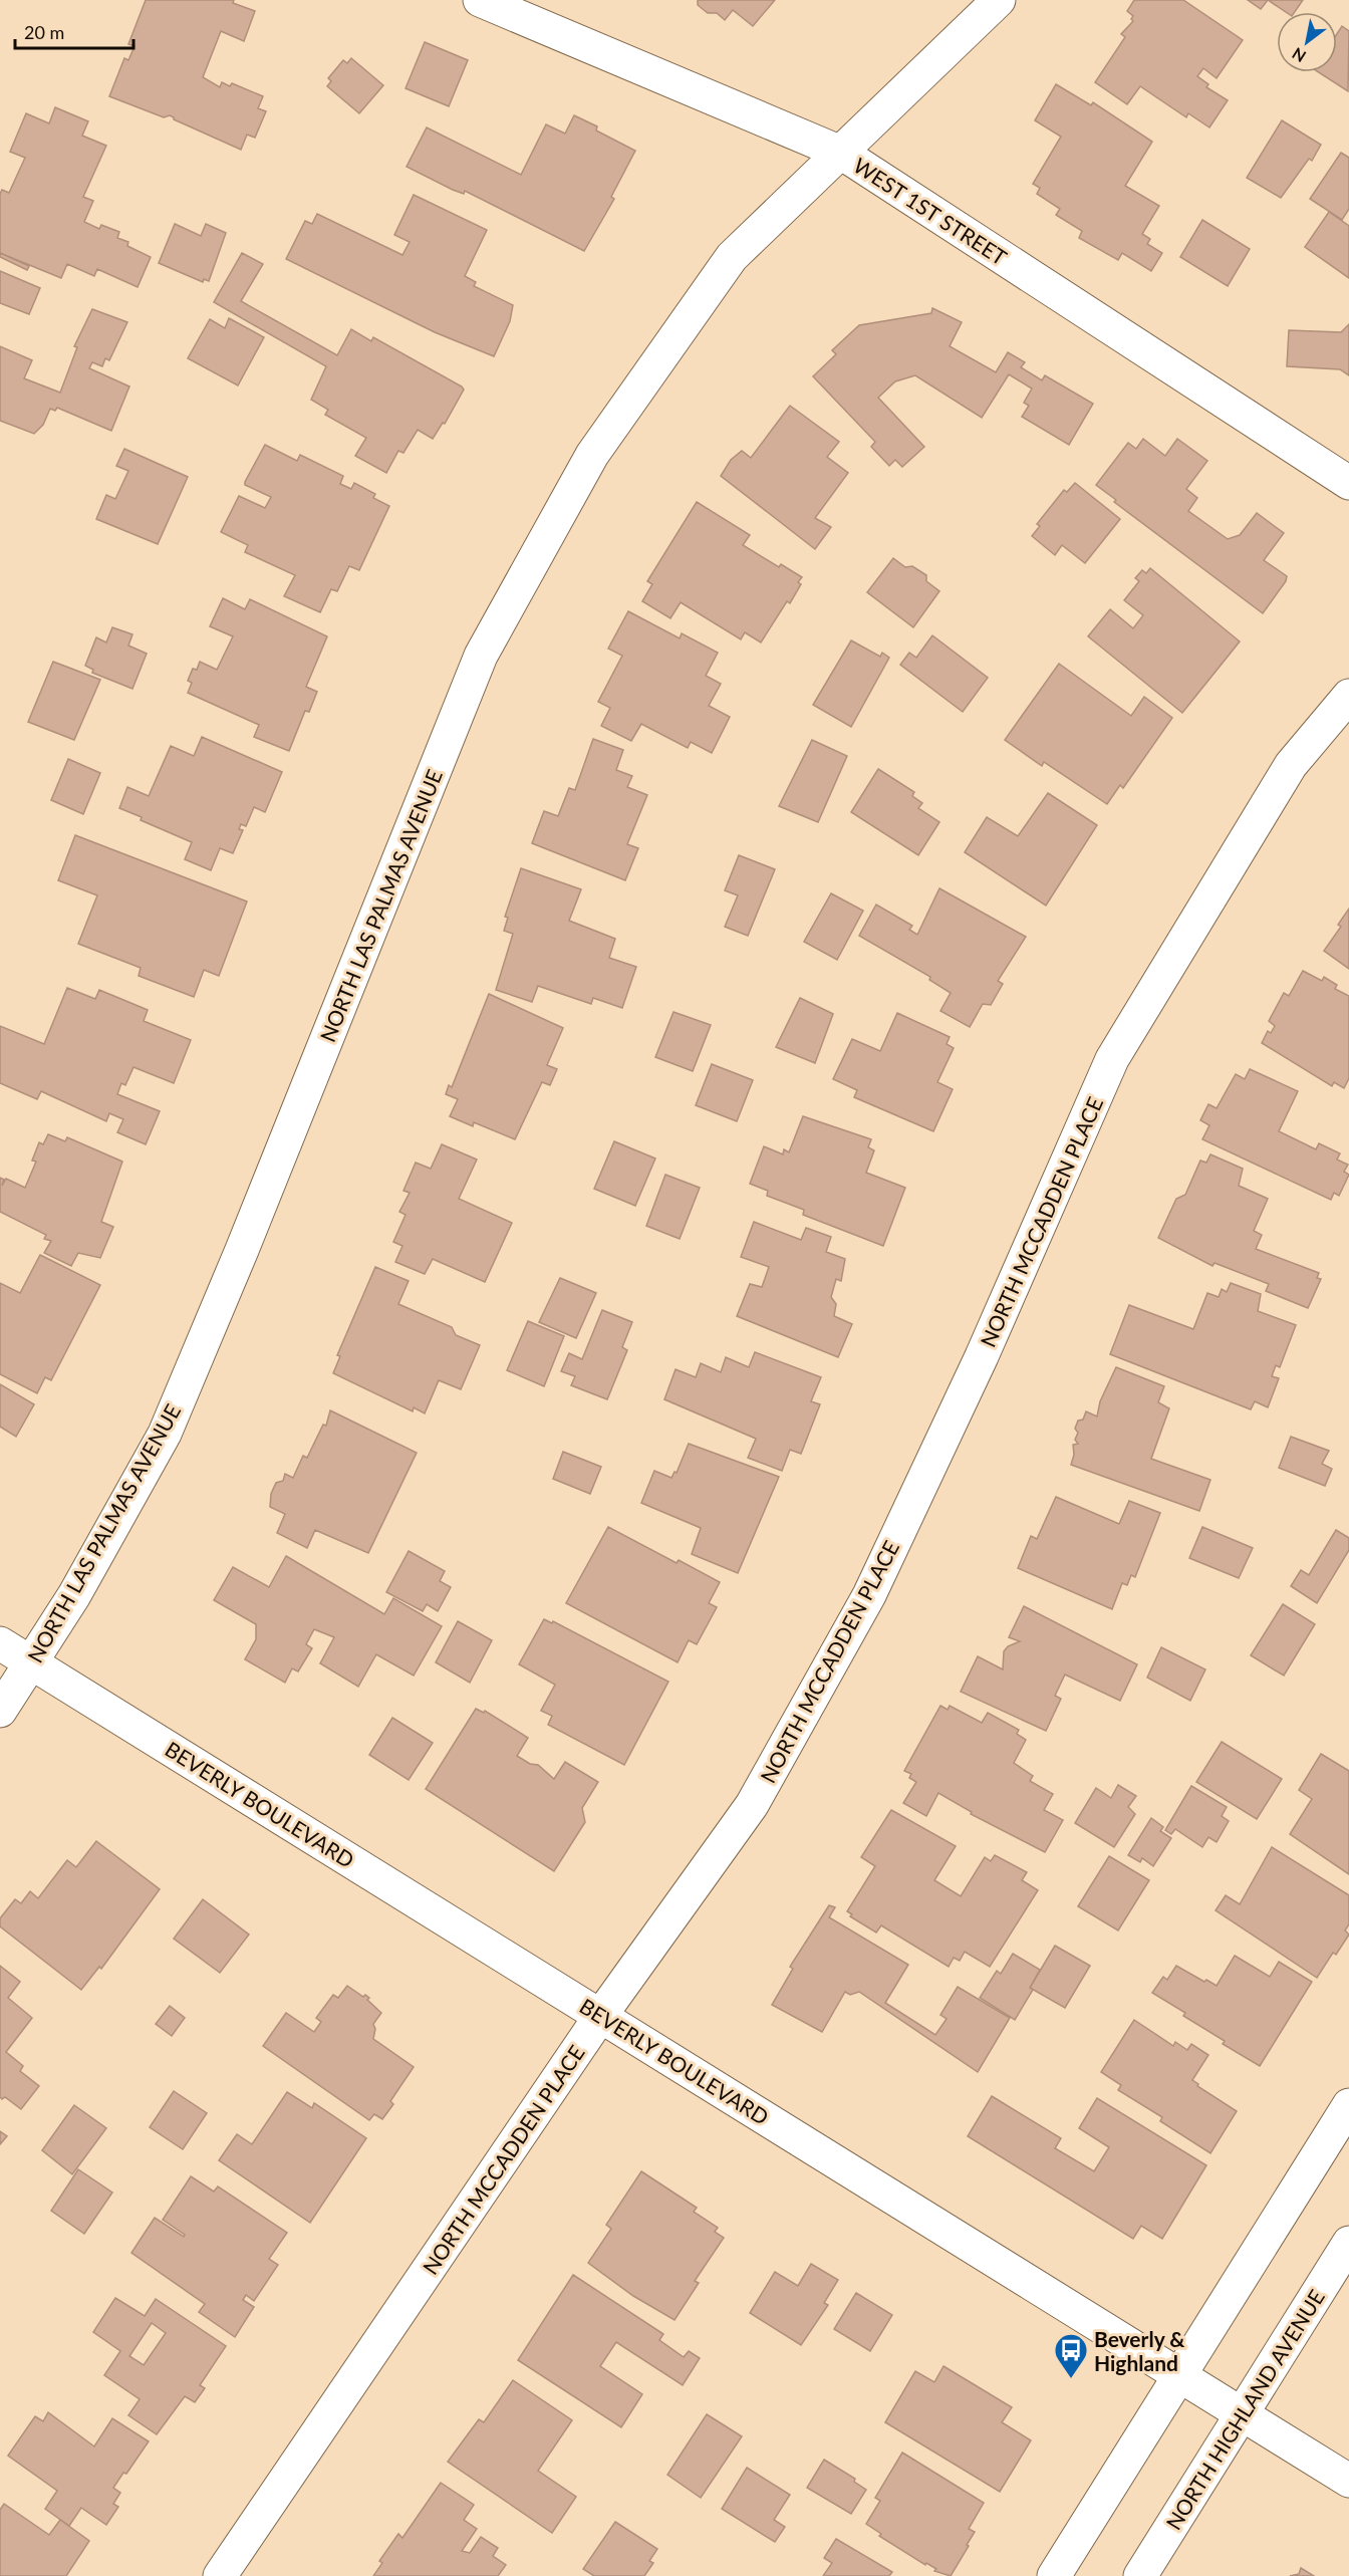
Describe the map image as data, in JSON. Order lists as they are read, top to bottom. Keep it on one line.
{"streets":{"street":["WEST 1ST STREET","NORTH LAS PALMAS AVENUE","NORTH MCCADDEN PLACE","BEVERLY BOULEVARD","NORTH HIGHLAND AVENUE"]},"crossings":[["WEST 1ST STREET","NORTH LAS PALMAS AVENUE"],["NORTH LAS PALMAS AVENUE","BEVERLY BOULEVARD"],["NORTH MCCADDEN PLACE","BEVERLY BOULEVARD"],["BEVERLY BOULEVARD","NORTH HIGHLAND AVENUE"]],"places":{"bus stop":["Beverly & Highland"]},"scale_bar":"20 m","north":"bottom left"}
